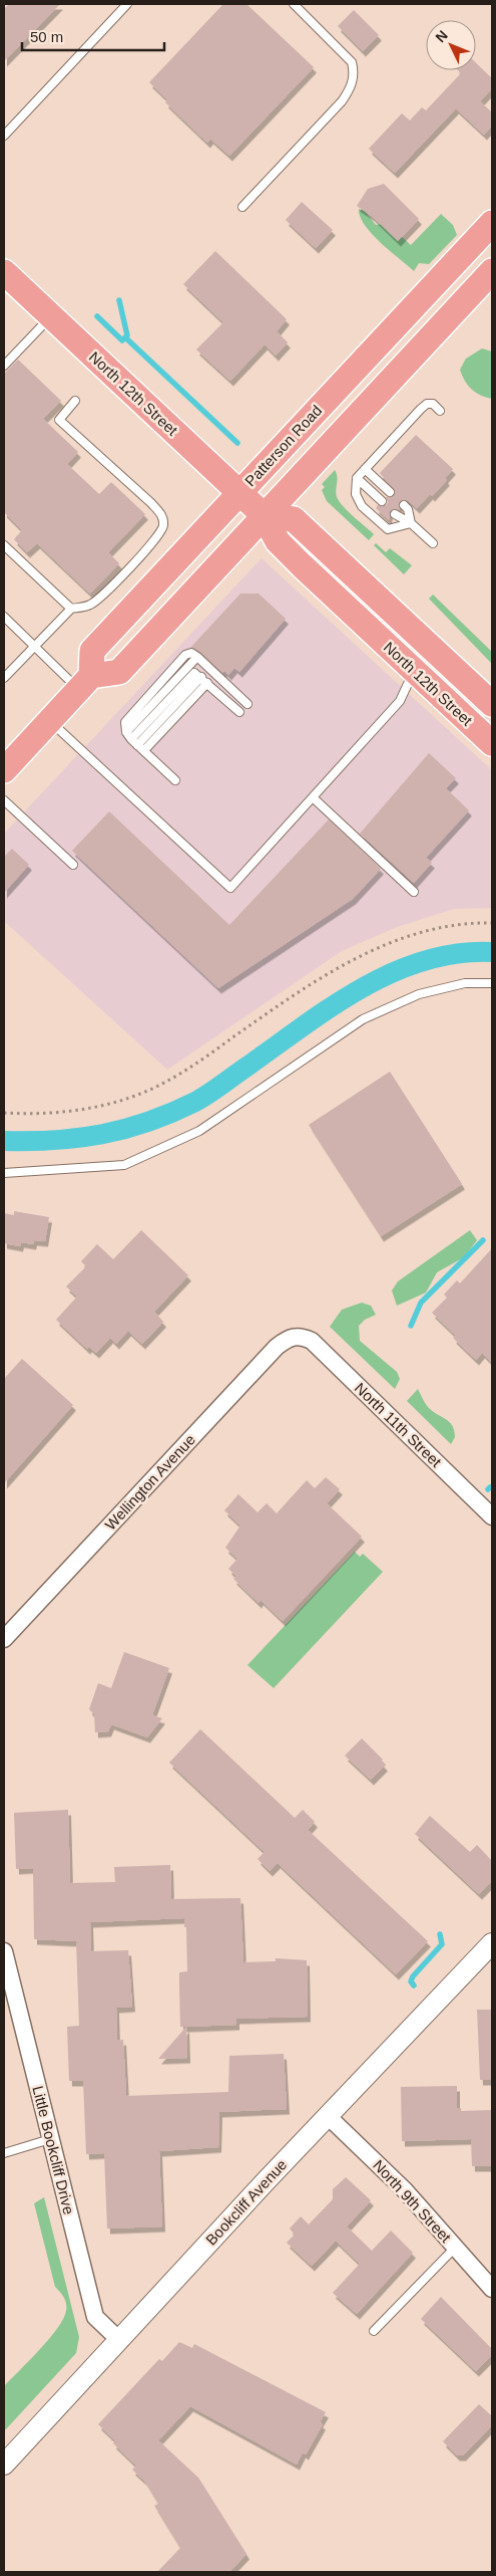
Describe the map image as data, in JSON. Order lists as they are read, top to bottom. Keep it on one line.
{"streets":{"main road":["North 12th Street","Patterson Road"],"street":["North 11th Street","Wellington Avenue","Little Bookcliff Drive","North 9th Street","Bookcliff Avenue"]},"crossings":[["North 12th Street","Patterson Road"],["North 11th Street","Wellington Avenue"],["Little Bookcliff Drive","Bookcliff Avenue"],["North 9th Street","Bookcliff Avenue"]],"scale_bar":"50 m","north":"top left"}
